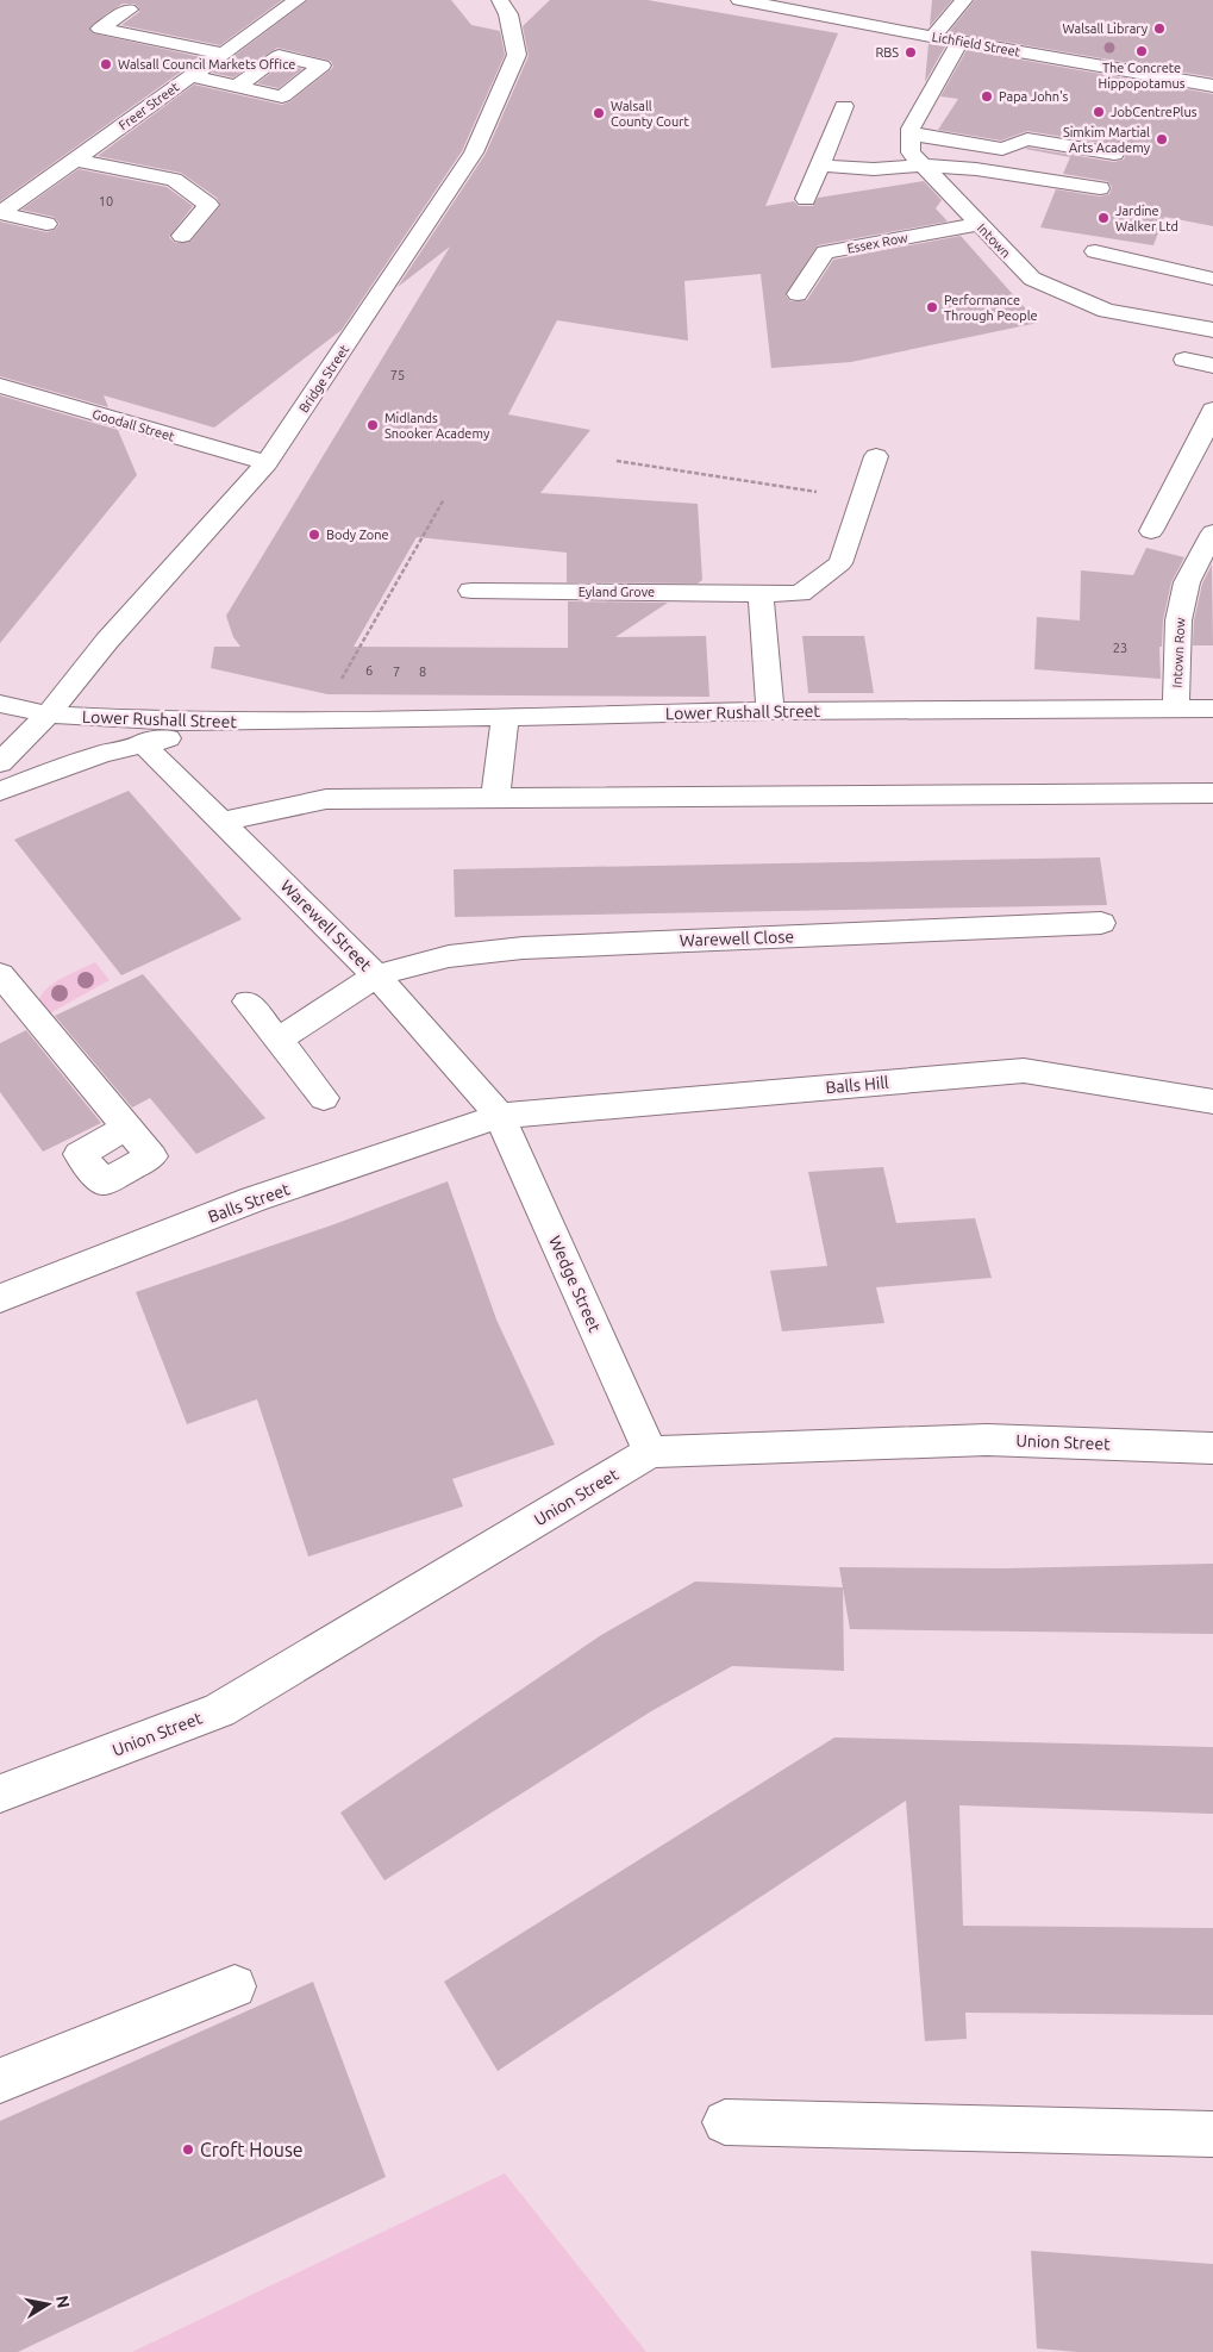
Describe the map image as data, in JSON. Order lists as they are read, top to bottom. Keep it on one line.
{"streets":{"street":["Lichfield Street","Freer Street","Intown","Essex Row","Bridge Street","Goodall Street","Eyland Grove","Intown Row","Lower Rushall Street","Warewell Street","Warewell Close","Balls Hill","Balls Street","Wedge Street","Union Street"]},"crossings":[["Intown","Essex Row"],["Bridge Street","Goodall Street"],["Bridge Street","Lower Rushall Street"],["Intown Row","Lower Rushall Street"],["Lower Rushall Street","Warewell Street"],["Warewell Street","Warewell Close"],["Warewell Street","Balls Hill"],["Warewell Street","Balls Street"],["Warewell Street","Wedge Street"],["Balls Hill","Balls Street"],["Balls Hill","Wedge Street"],["Balls Street","Wedge Street"],["Wedge Street","Union Street"]],"places":["Walsall Library","The Concrete Hippopotamus","RBS","Walsall Council Markets Office","Papa John's","JobCentrePlus","Walsall County Court","Simkim Martial Arts Academy","Jardine Walker Ltd","Performance Through People","Midlands Snooker Academy","Body Zone","Croft House"],"house_numbers":["10","75","23","6","7","8"],"north":"right"}
